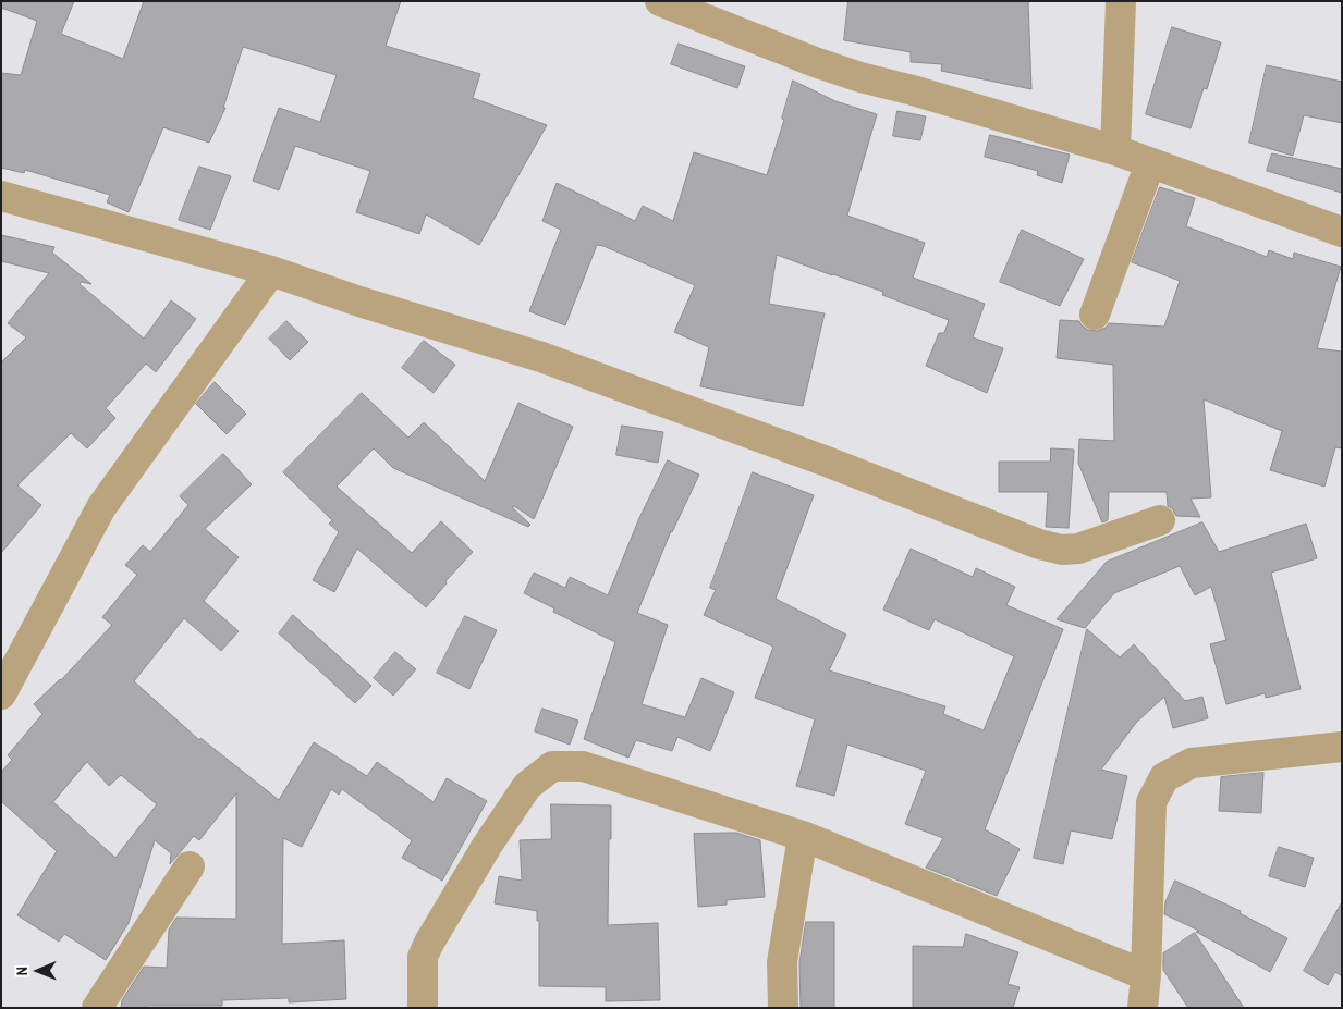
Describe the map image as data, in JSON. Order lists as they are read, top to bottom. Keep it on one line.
{"north":"left"}
